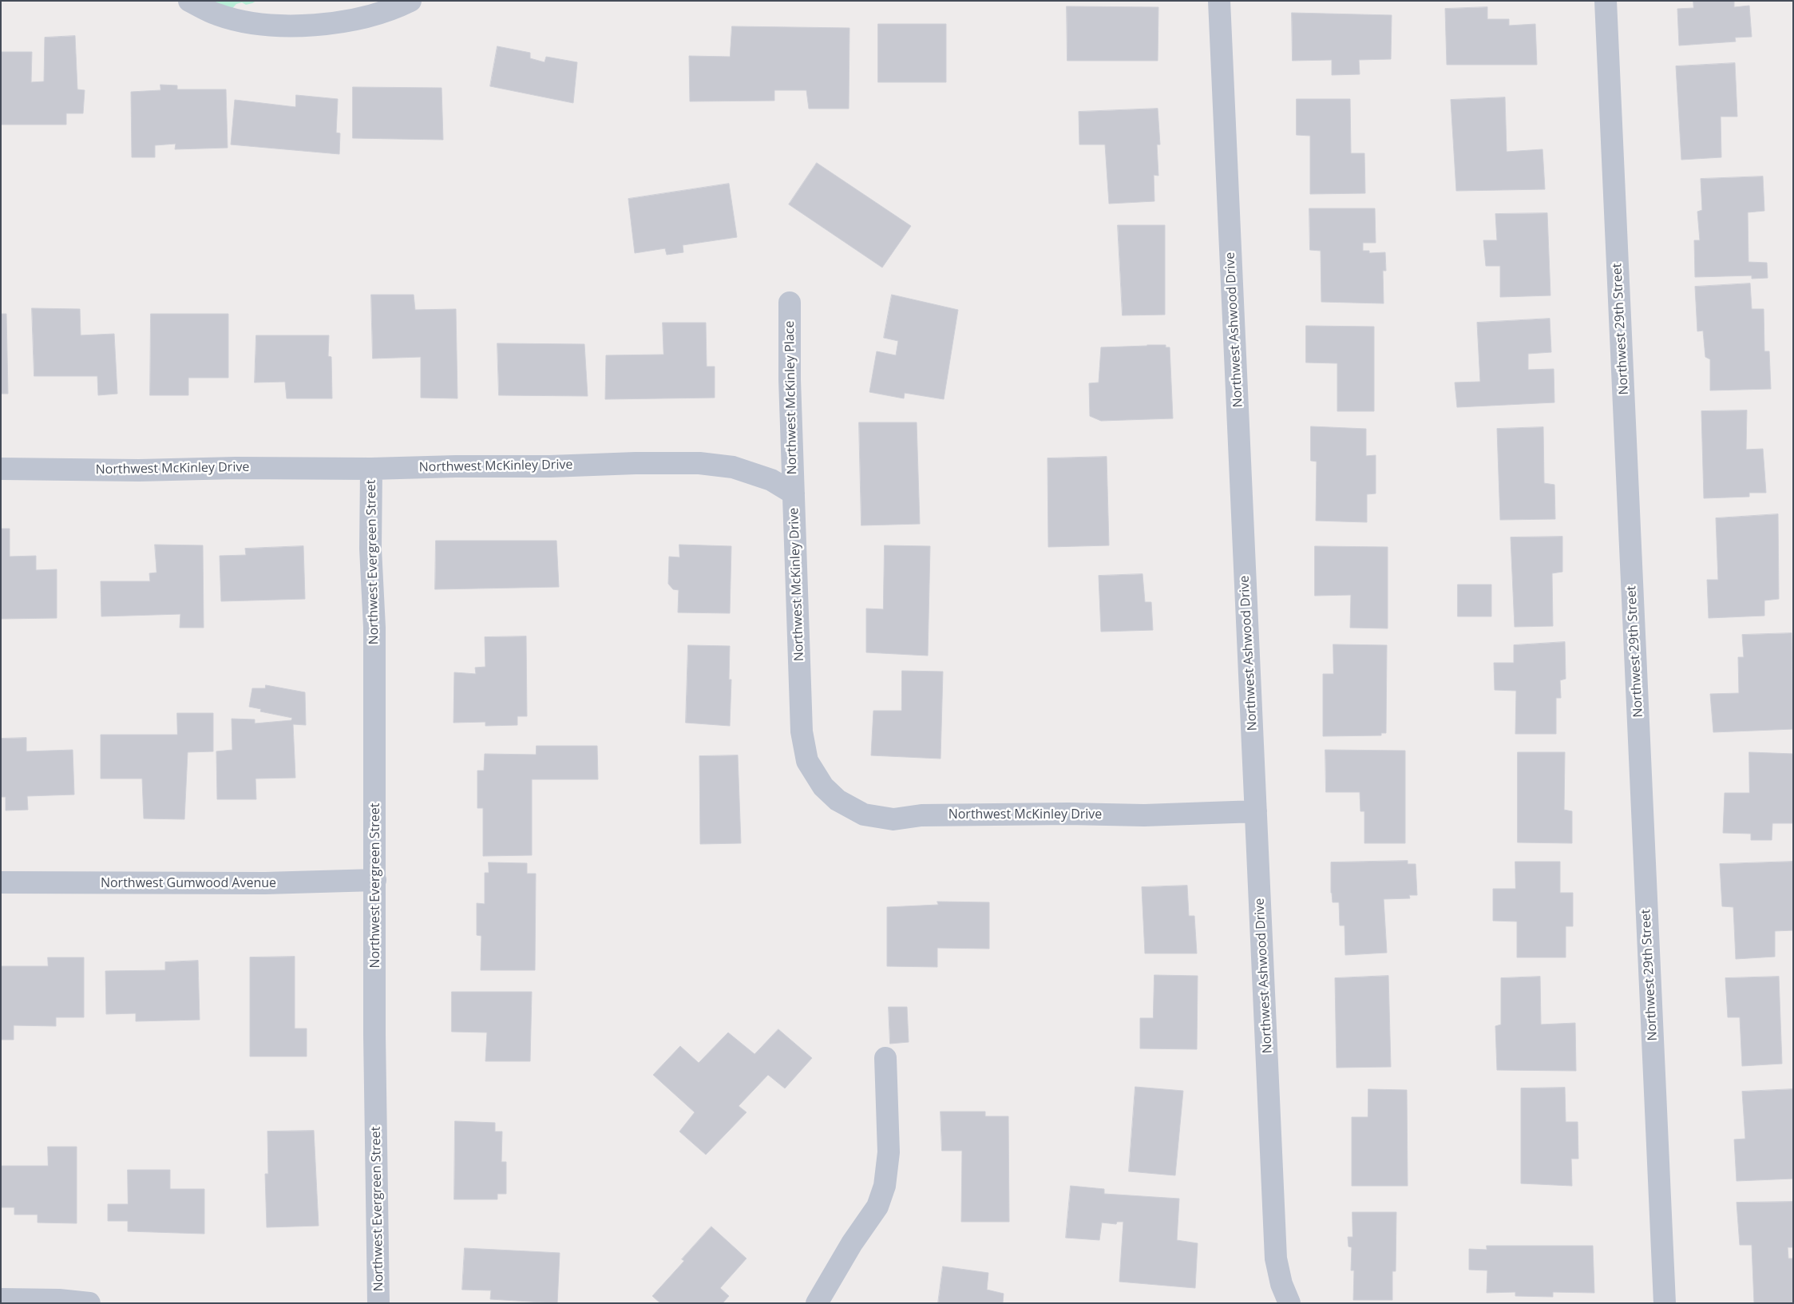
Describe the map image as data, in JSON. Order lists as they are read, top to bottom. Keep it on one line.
{"streets":{"street":["Northwest 29th Street","Northwest Ashwood Drive","Northwest McKinley Place","Northwest McKinley Drive","Northwest Evergreen Street","Northwest Gumwood Avenue"]},"crossings":[["Northwest Ashwood Drive","Northwest McKinley Drive"],["Northwest McKinley Place","Northwest McKinley Drive"],["Northwest McKinley Drive","Northwest Evergreen Street"],["Northwest Evergreen Street","Northwest Gumwood Avenue"]]}
